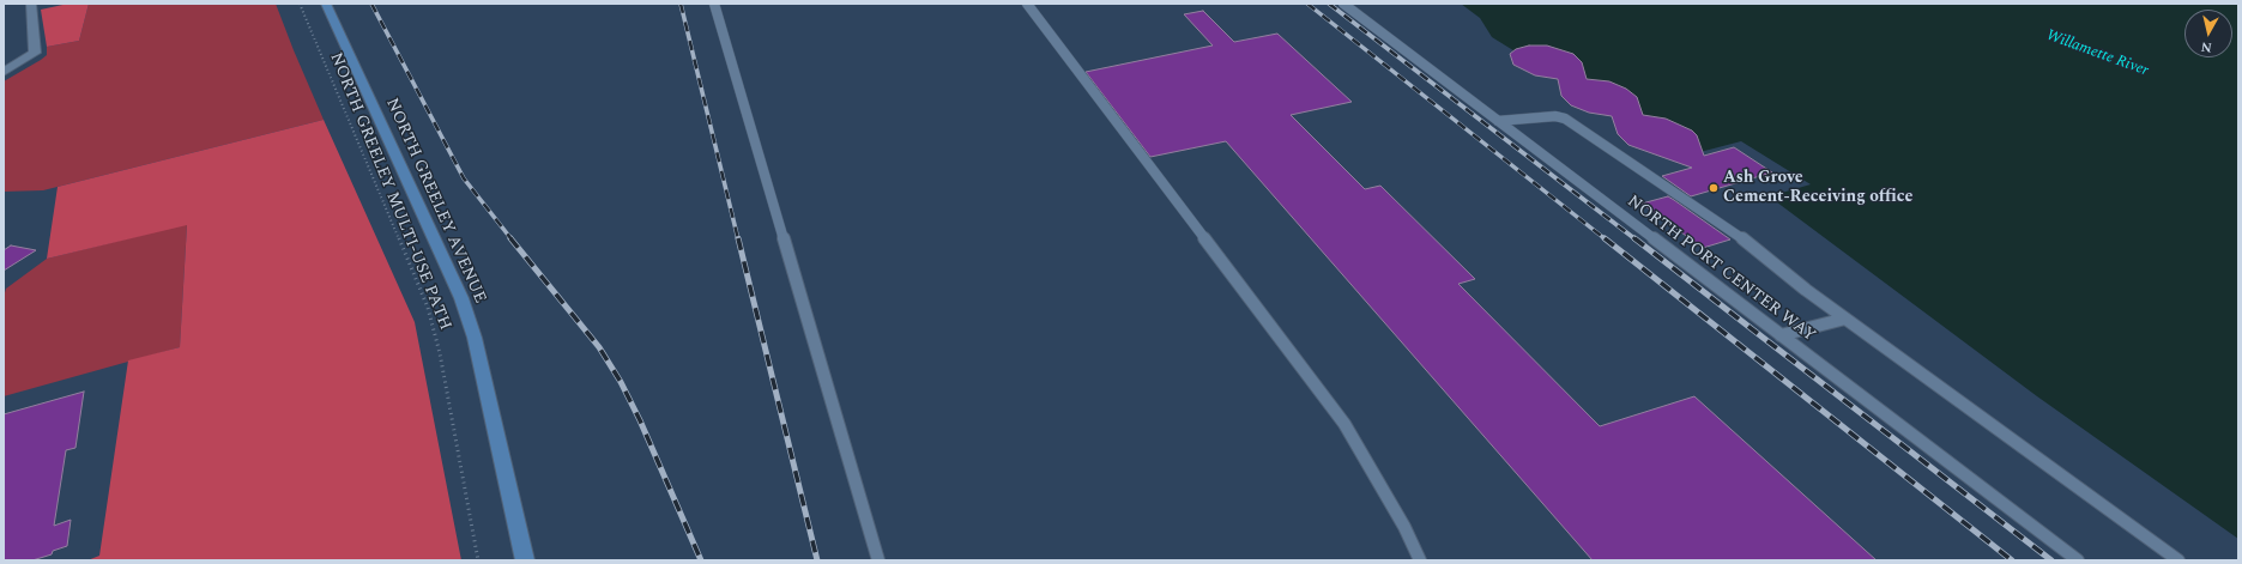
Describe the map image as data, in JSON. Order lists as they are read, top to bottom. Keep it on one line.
{"streets":{"main road":["NORTH GREELEY AVENUE"],"lane":["NORTH PORT CENTER WAY"],"path":["NORTH GREELEY MULTI-USE PATH"]},"water":["Willamette River"],"places":["Ash Grove Cement-Receiving office"],"north":"bottom"}
